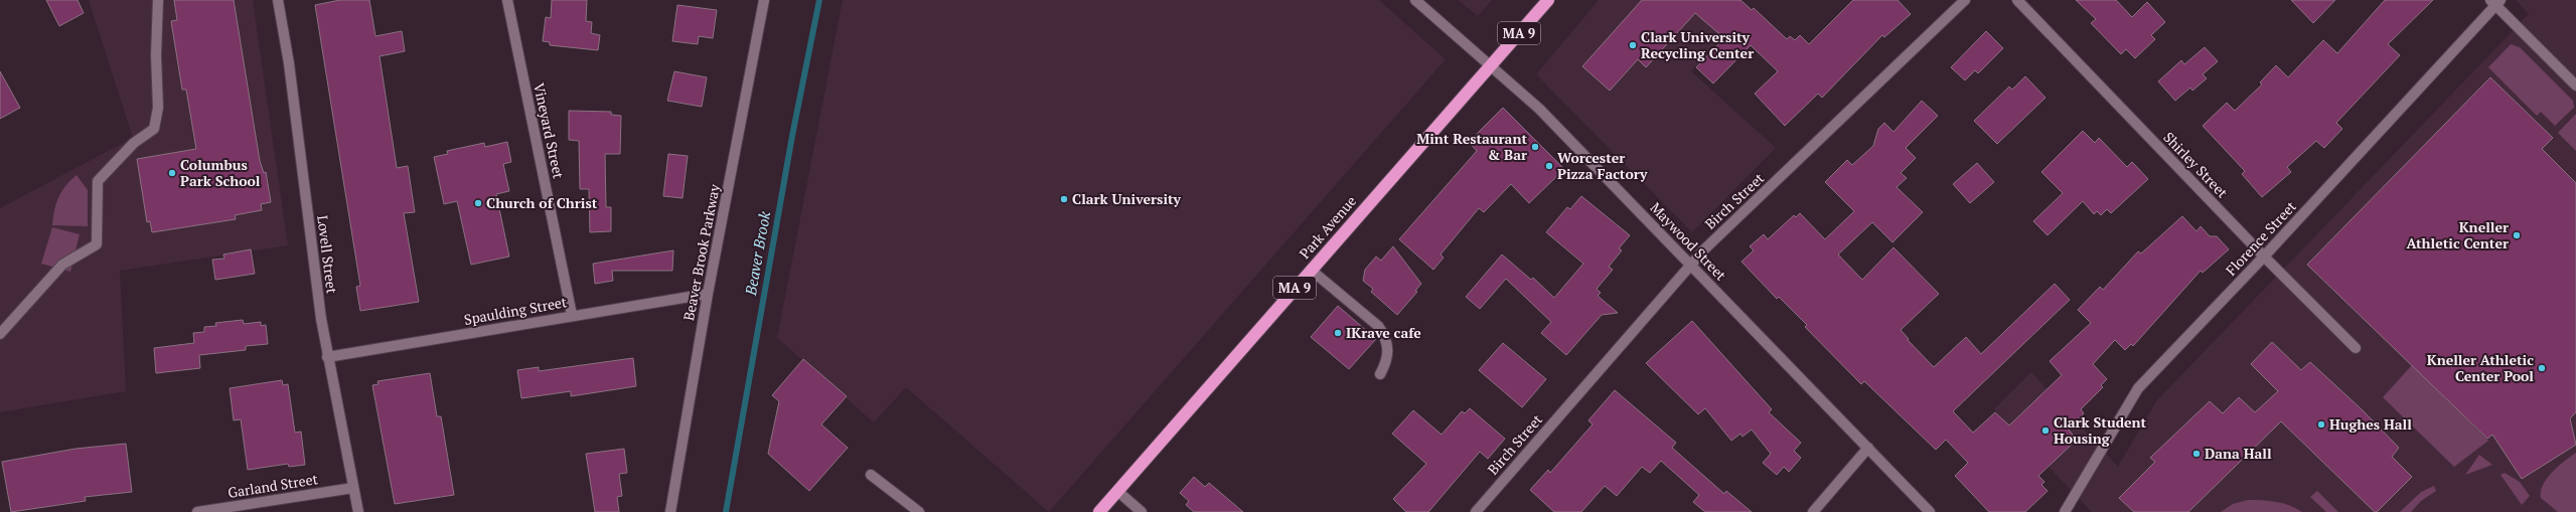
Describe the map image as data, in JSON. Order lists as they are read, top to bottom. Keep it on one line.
{"streets":{"highway":["MA 9","Park Avenue"],"street":["Vineyard Street","Shirley Street","Birch Street","Florence Street","Maywood Street","Beaver Brook Parkway","Lovell Street","Spaulding Street","Garland Street"]},"crossings":[["Vineyard Street","Spaulding Street"],["Shirley Street","Florence Street"],["Birch Street","Maywood Street"],["Park Avenue","Maywood Street"],["Beaver Brook Parkway","Spaulding Street"],["Lovell Street","Spaulding Street"],["Lovell Street","Garland Street"]],"water":["Beaver Brook"],"places":["Clark University Recycling Center","Mint Restaurant & Bar","Worcester Pizza Factory","Columbus Park School","Clark University","Church of Christ","Kneller Athletic Center","IKrave cafe","Kneller Athletic Center Pool","Hughes Hall","Clark Student Housing","Dana Hall"]}
